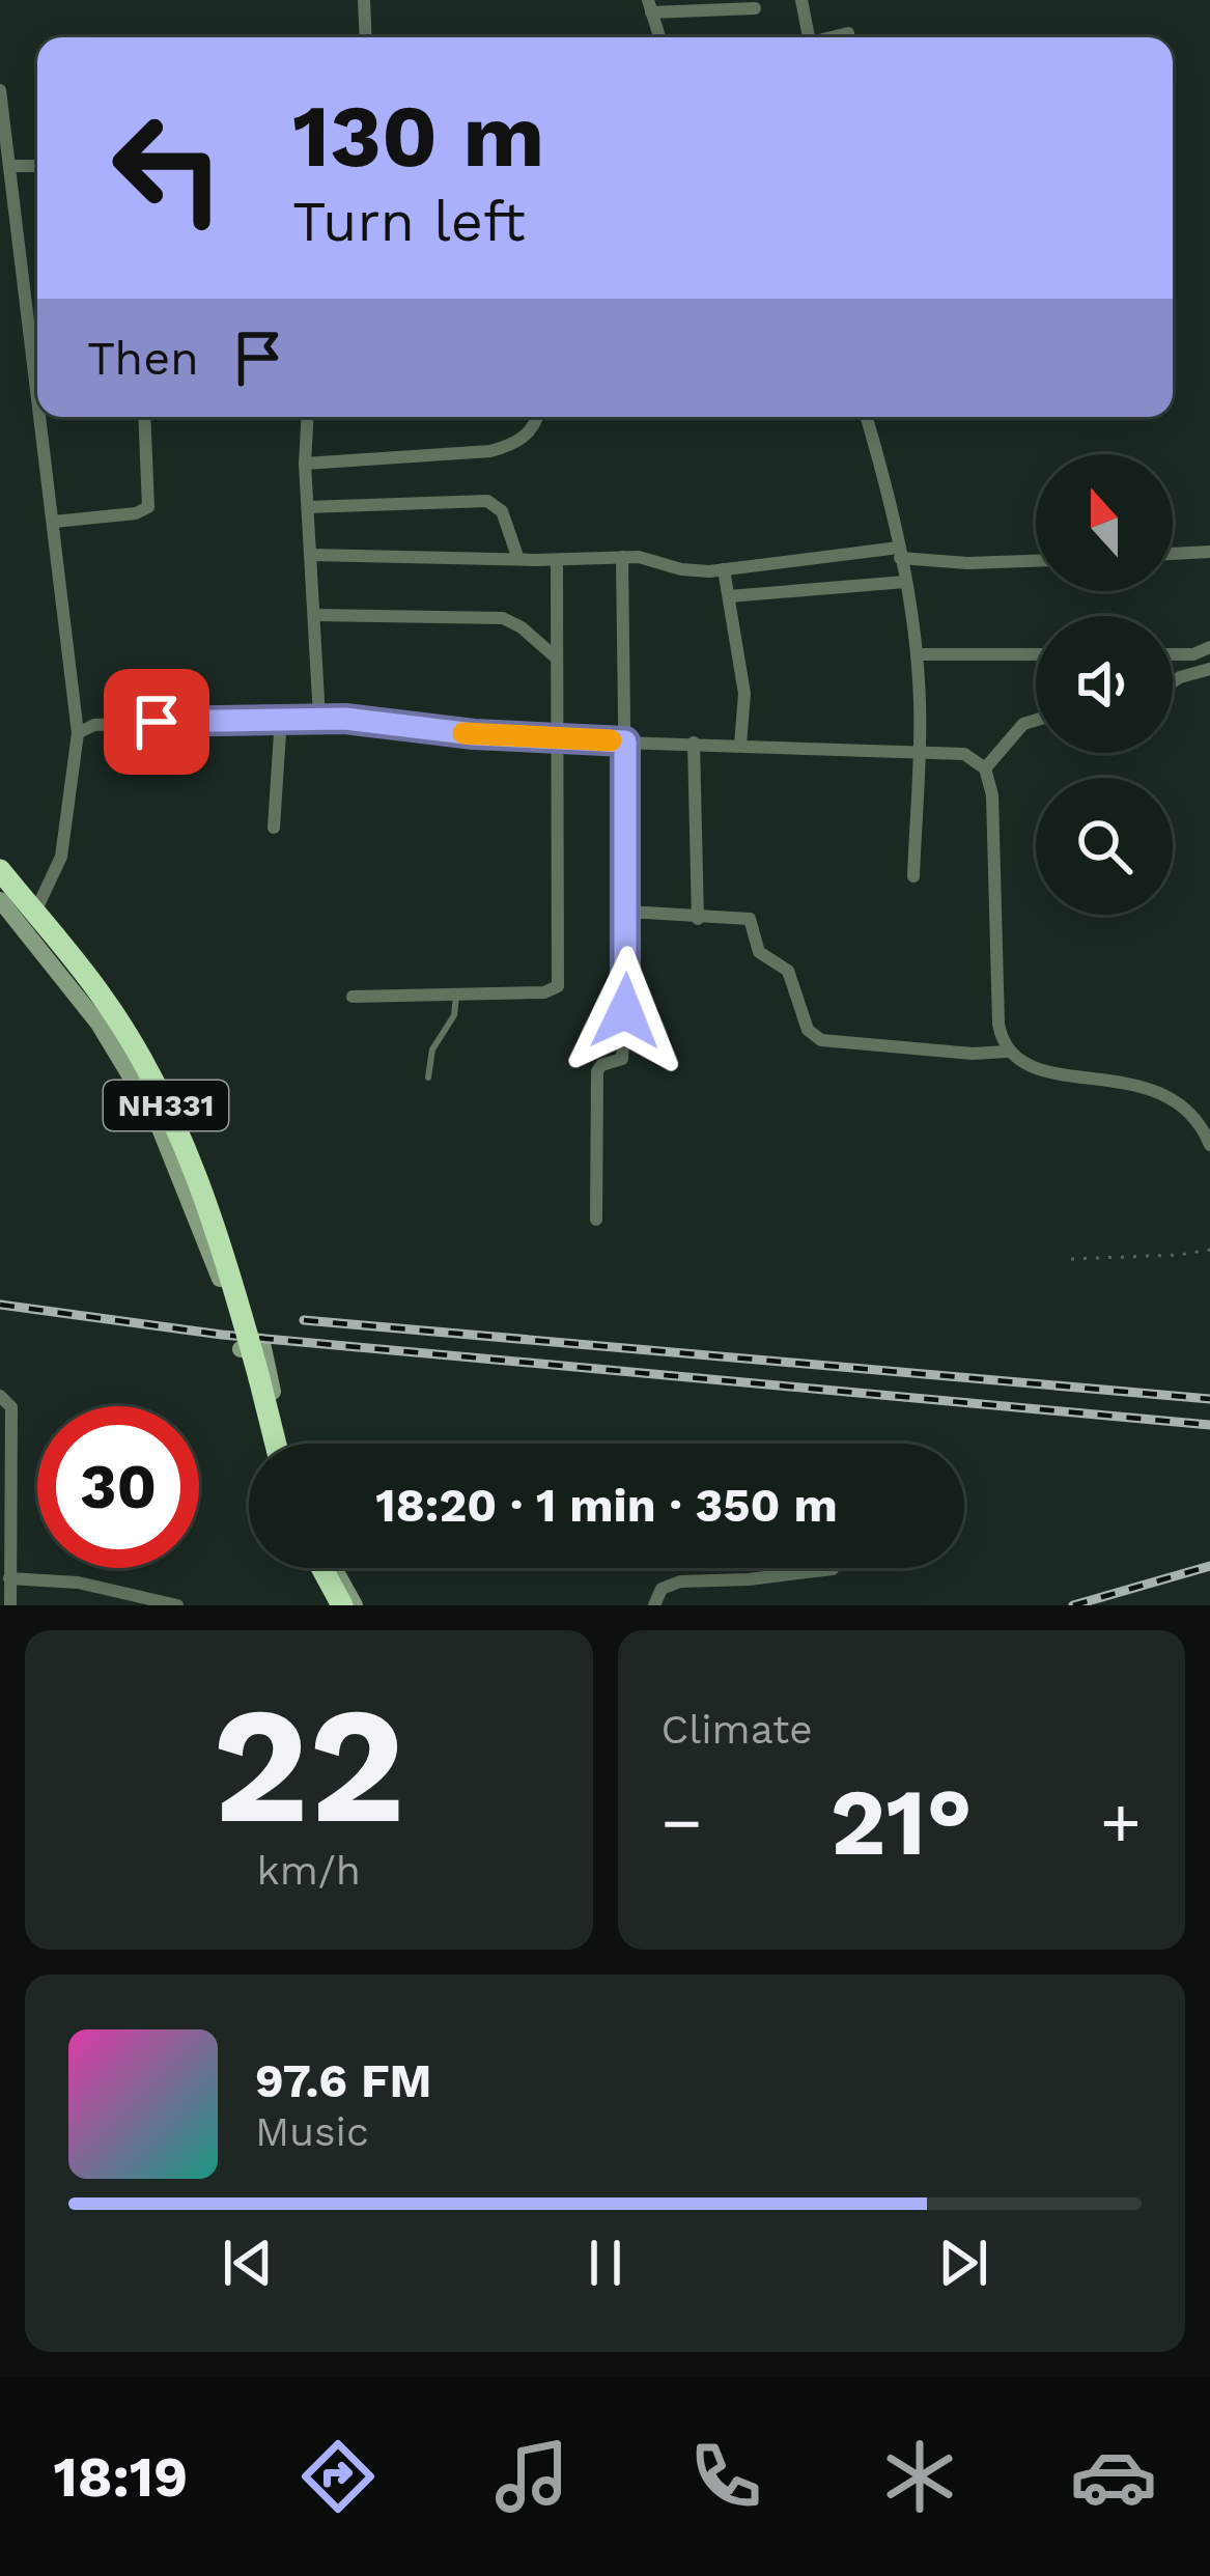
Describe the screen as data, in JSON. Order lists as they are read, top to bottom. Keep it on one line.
{"streets":{"highway":["NH331"]},"north":"top","page":{"turn":["130 m","Turn left"],"then":"Then","limit":"30","trip":"18:20 · 1 min · 350 m","tile":[["22","km/h"],"Climate"],"heat":["−","21°","+"],"song":["97.6 FM","Music"],"tabs":"18:19"}}
